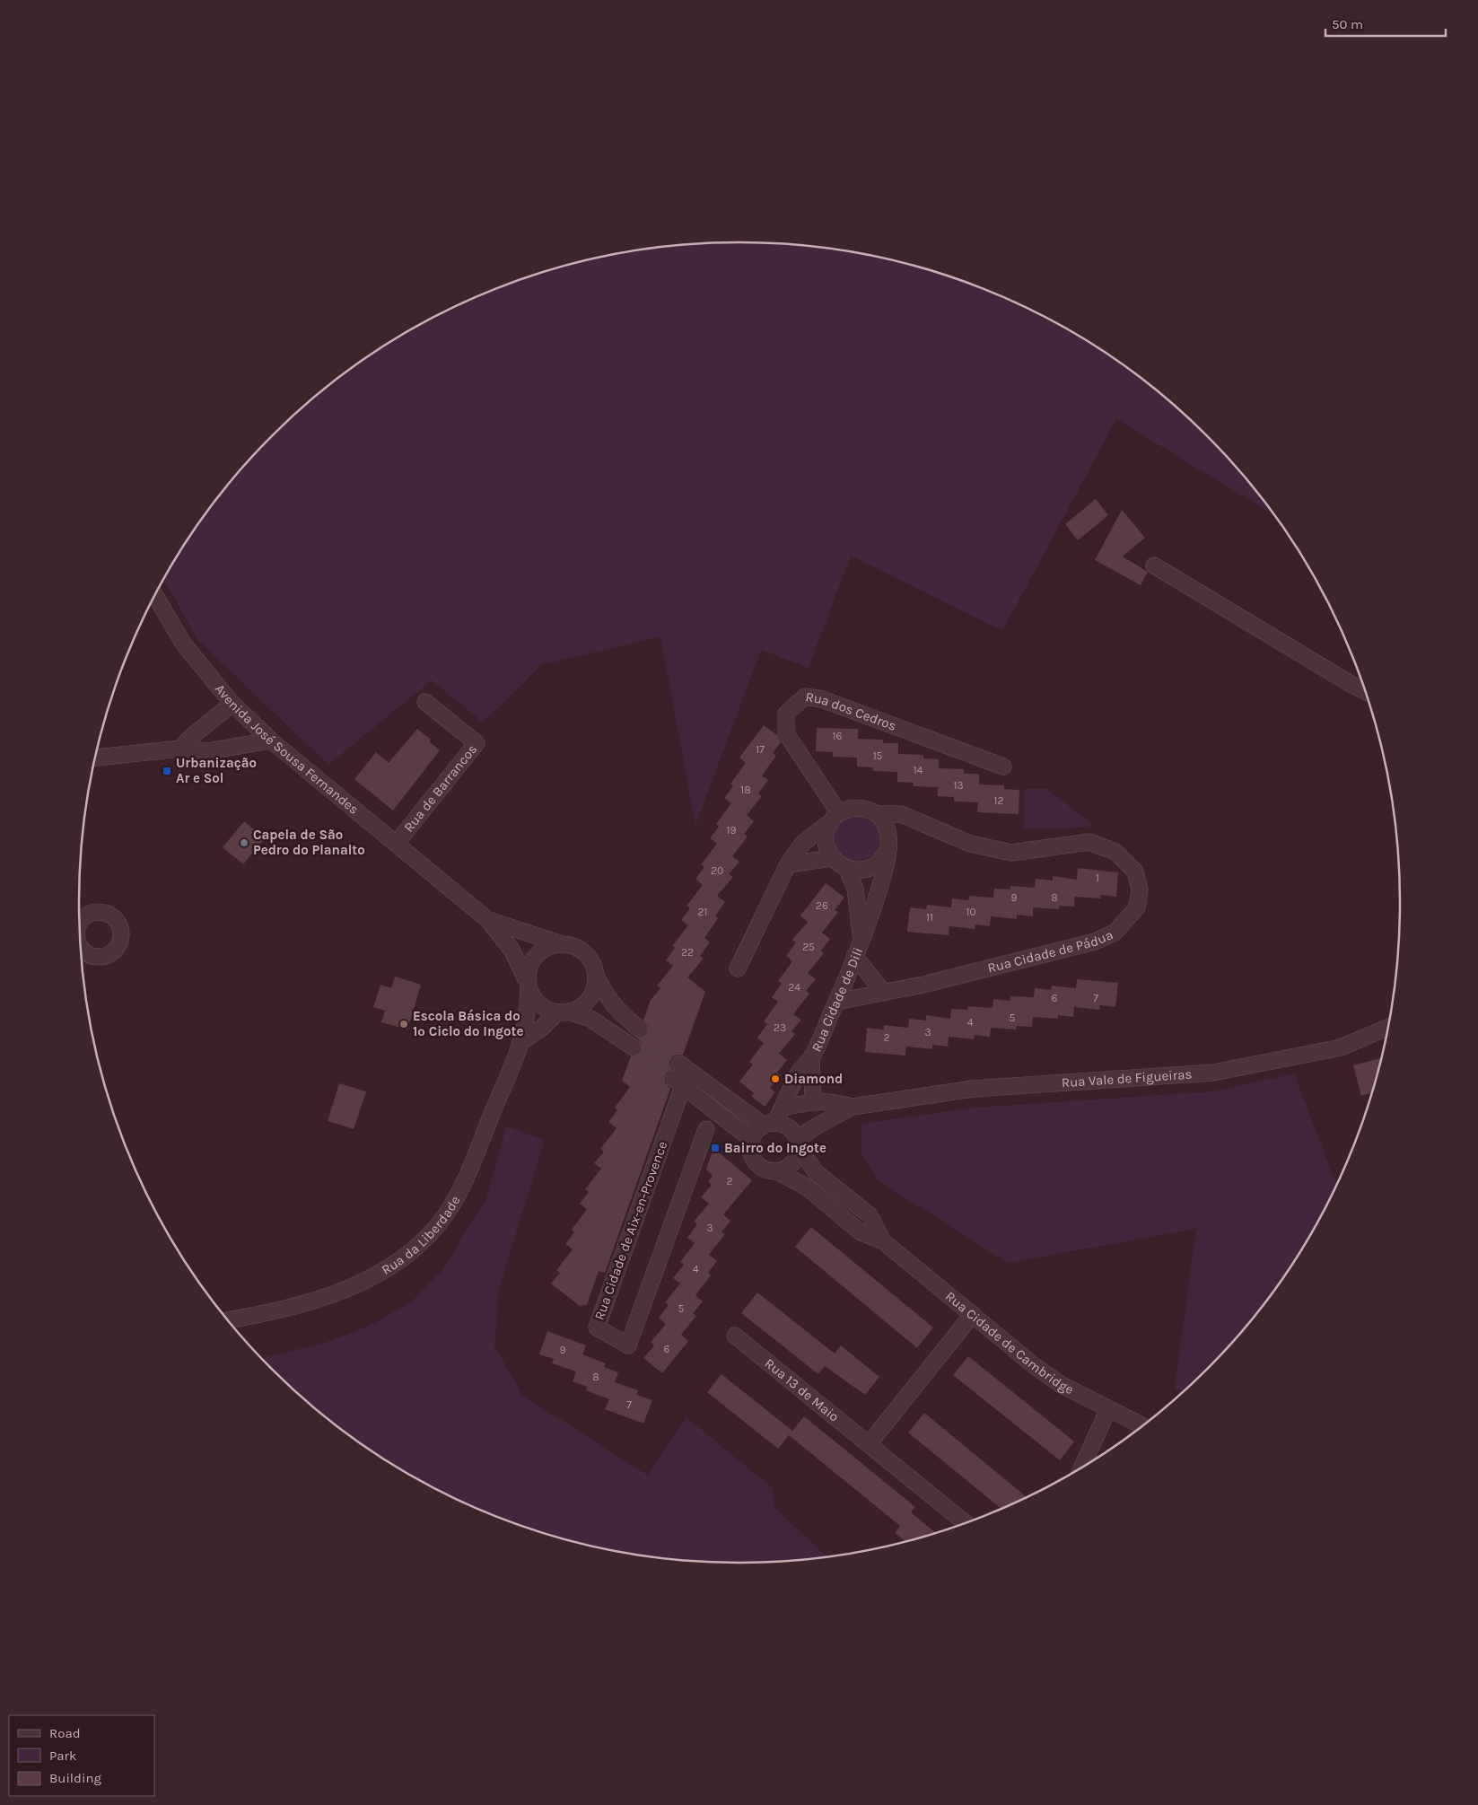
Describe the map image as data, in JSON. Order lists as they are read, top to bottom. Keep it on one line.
{"streets":{"street":["Rua dos Cedros","Avenida José Sousa Fernandes","Rua de Barrancos","Rua Cidade de Pádua","Rua Cidade de Dili","Rua Vale de Figueiras","Rua Cidade de Aix-en-Provence","Rua da Liberdade","Rua Cidade de Cambridge","Rua 13 de Maio"]},"crossings":[["Rua dos Cedros","Rua Cidade de Pádua"],["Rua dos Cedros","Rua Cidade de Dili"],["Avenida José Sousa Fernandes","Rua de Barrancos"],["Avenida José Sousa Fernandes","Rua da Liberdade"],["Rua Cidade de Pádua","Rua Cidade de Dili"],["Rua Cidade de Dili","Rua Vale de Figueiras"],["Rua Cidade de Dili","Rua Cidade de Cambridge"],["Rua Vale de Figueiras","Rua Cidade de Cambridge"],["Rua Cidade de Aix-en-Provence","Rua Cidade de Cambridge"]],"places":{"transit":["Urbanização Ar e Sol","Bairro do Ingote"],"other":["Capela de São Pedro do Planalto","Escola Básica do 1º Ciclo do Ingote","Diamond"]},"house_numbers":["16","17","15","14","13","18","12","19","20","1","9","8","26","21","10","11","25","22","24","6","7","5","4","23","3","2","2","3","4","5","6","9","8","7"],"legend":["Road","Park","Building"],"scale_bar":"50 m"}
